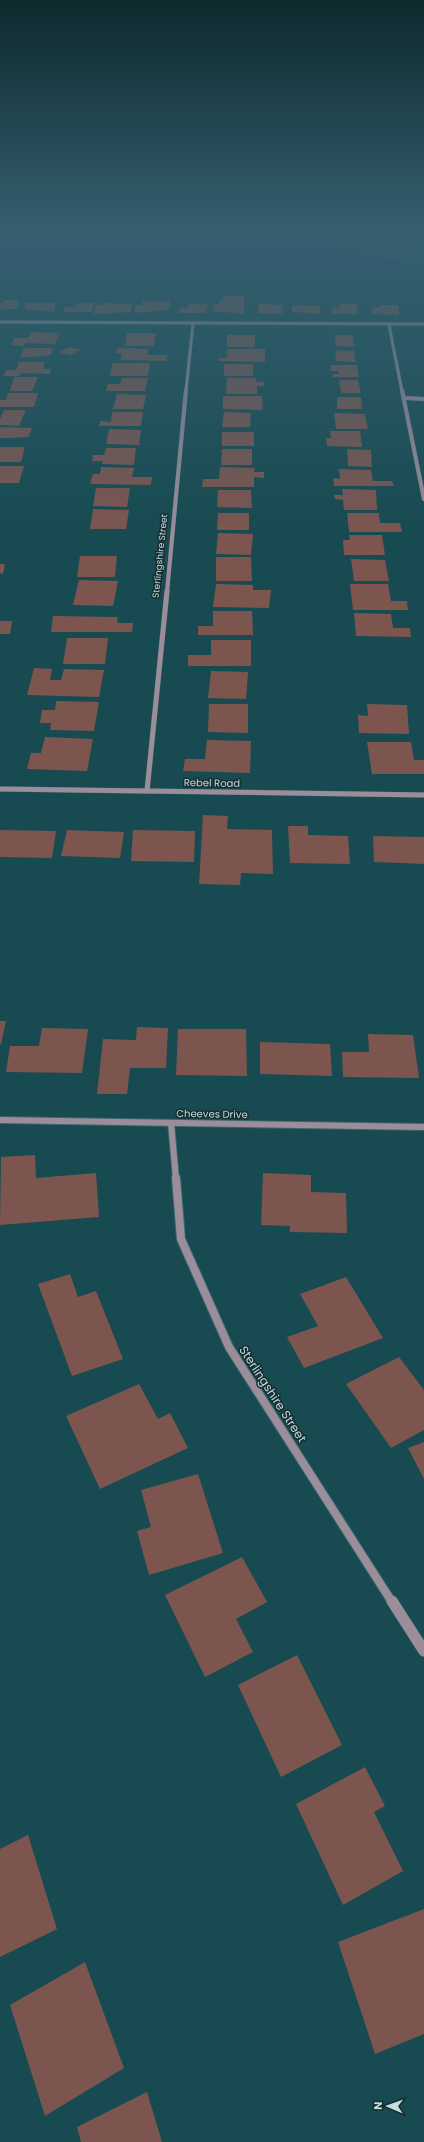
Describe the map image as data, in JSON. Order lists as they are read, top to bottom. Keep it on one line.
{"streets":{"street":["Sterlingshire Street","Rebel Road","Cheeves Drive"]},"crossings":[["Sterlingshire Street","Rebel Road"],["Sterlingshire Street","Cheeves Drive"]],"north":"left"}
